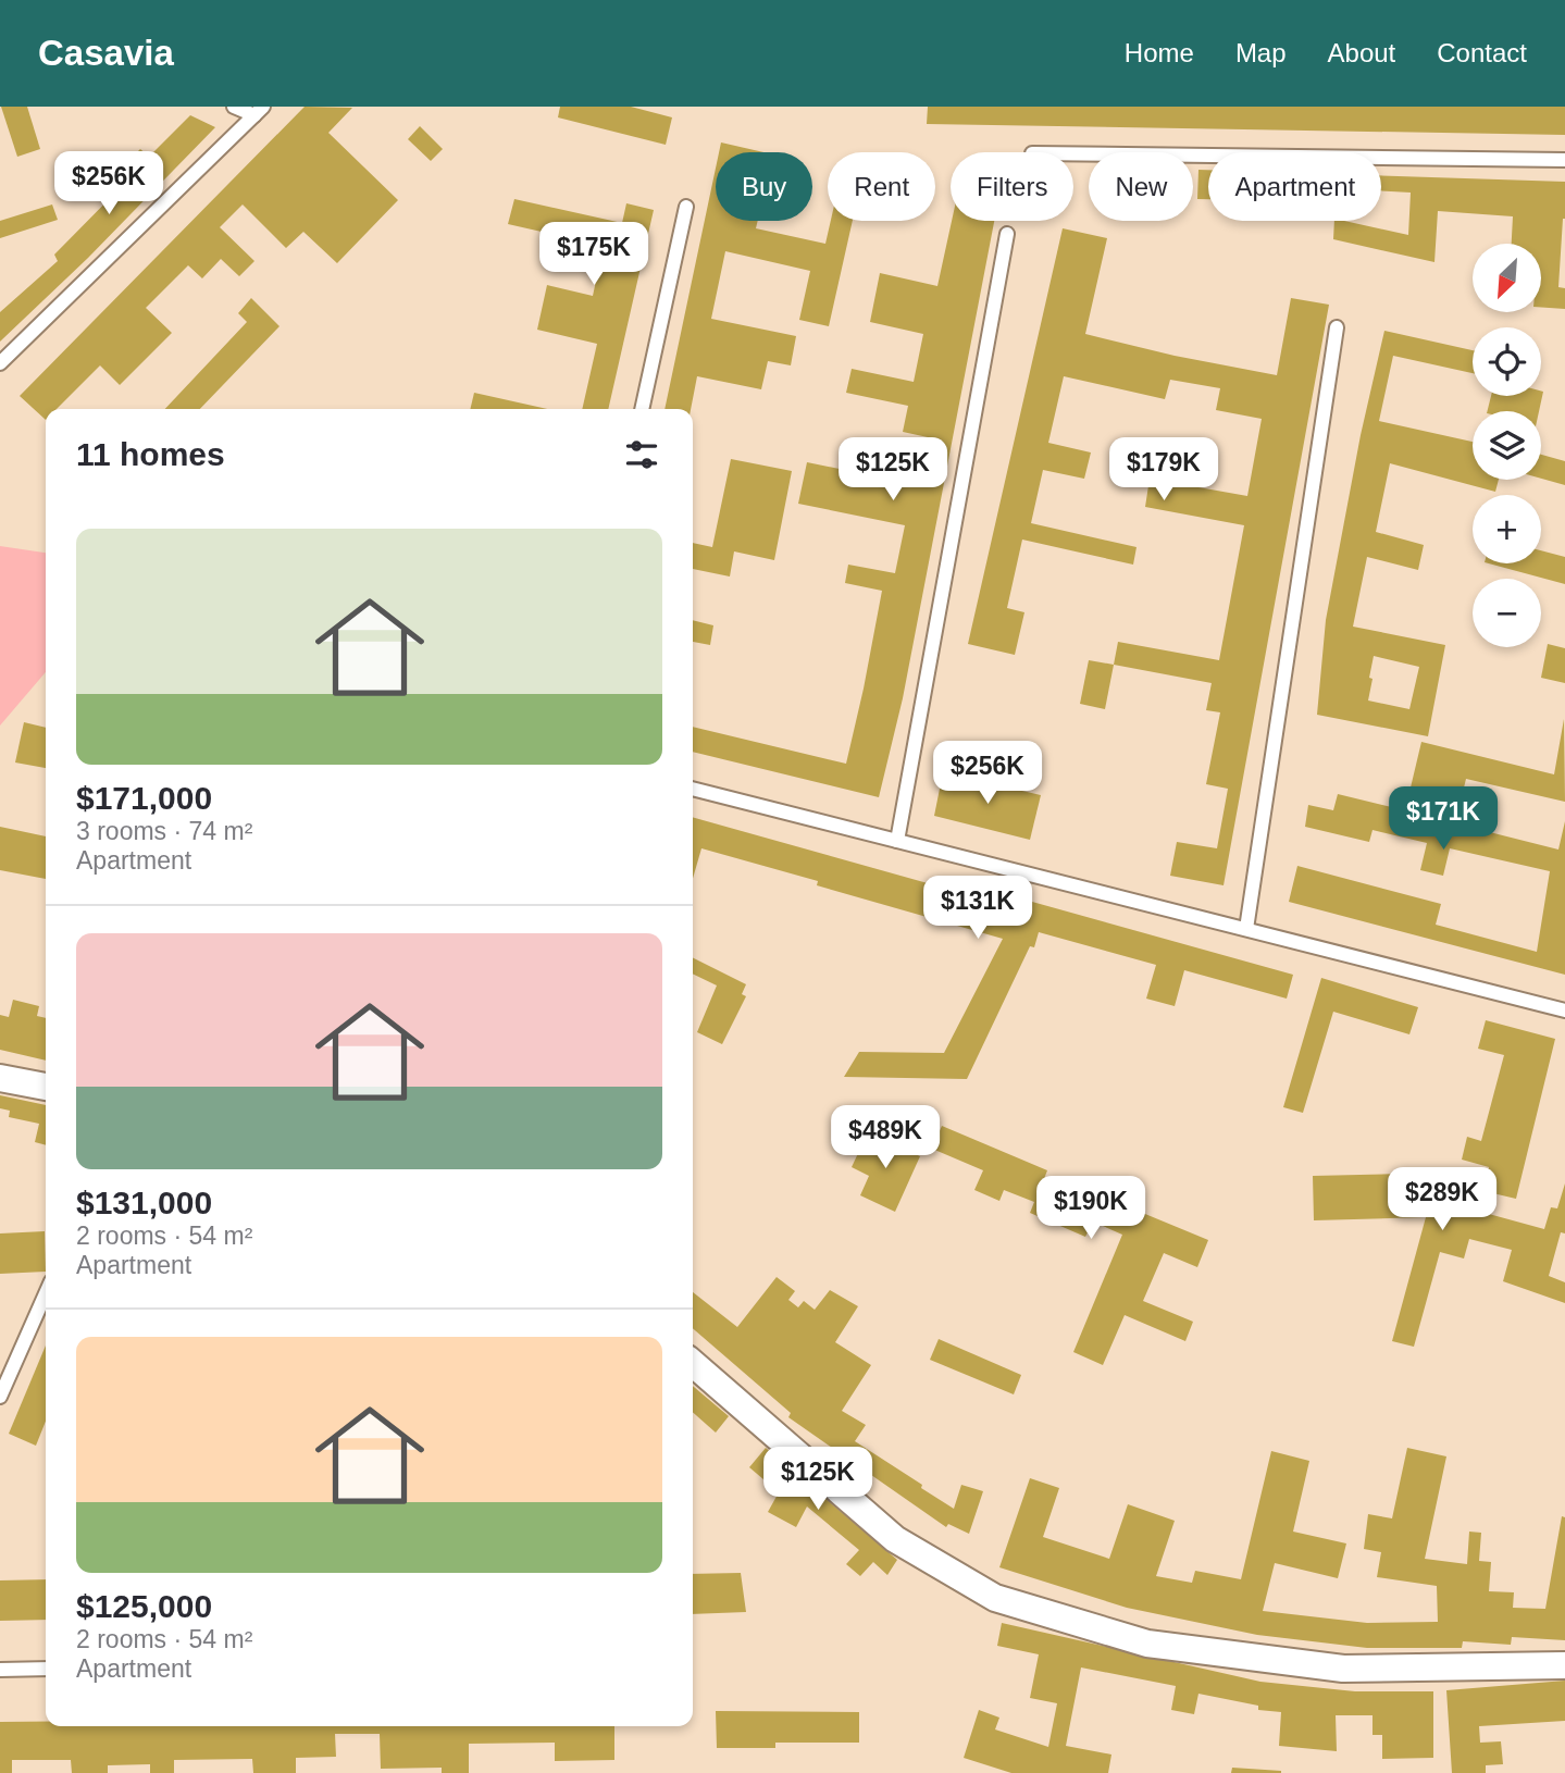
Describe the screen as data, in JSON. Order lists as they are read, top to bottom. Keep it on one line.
{"north":"bottom left","page":{"header":"Casavia","nav":["Home","Map","About","Contact"],"price":["$256K","$175K","$125K","$179K","$256K","$171K","$131K","$489K","$289K","$190K","$125K"],"chip":["Buy","Rent","Filters","New","Apartment"],"map_buttons":["+","−"],"heading":"11 homes","list":[{"name":"$171,000","note":"3 rooms · 74 m² · Apartment"},{"name":"$131,000","note":"2 rooms · 54 m² · Apartment"},{"name":"$125,000","note":"2 rooms · 54 m² · Apartment"}]}}
